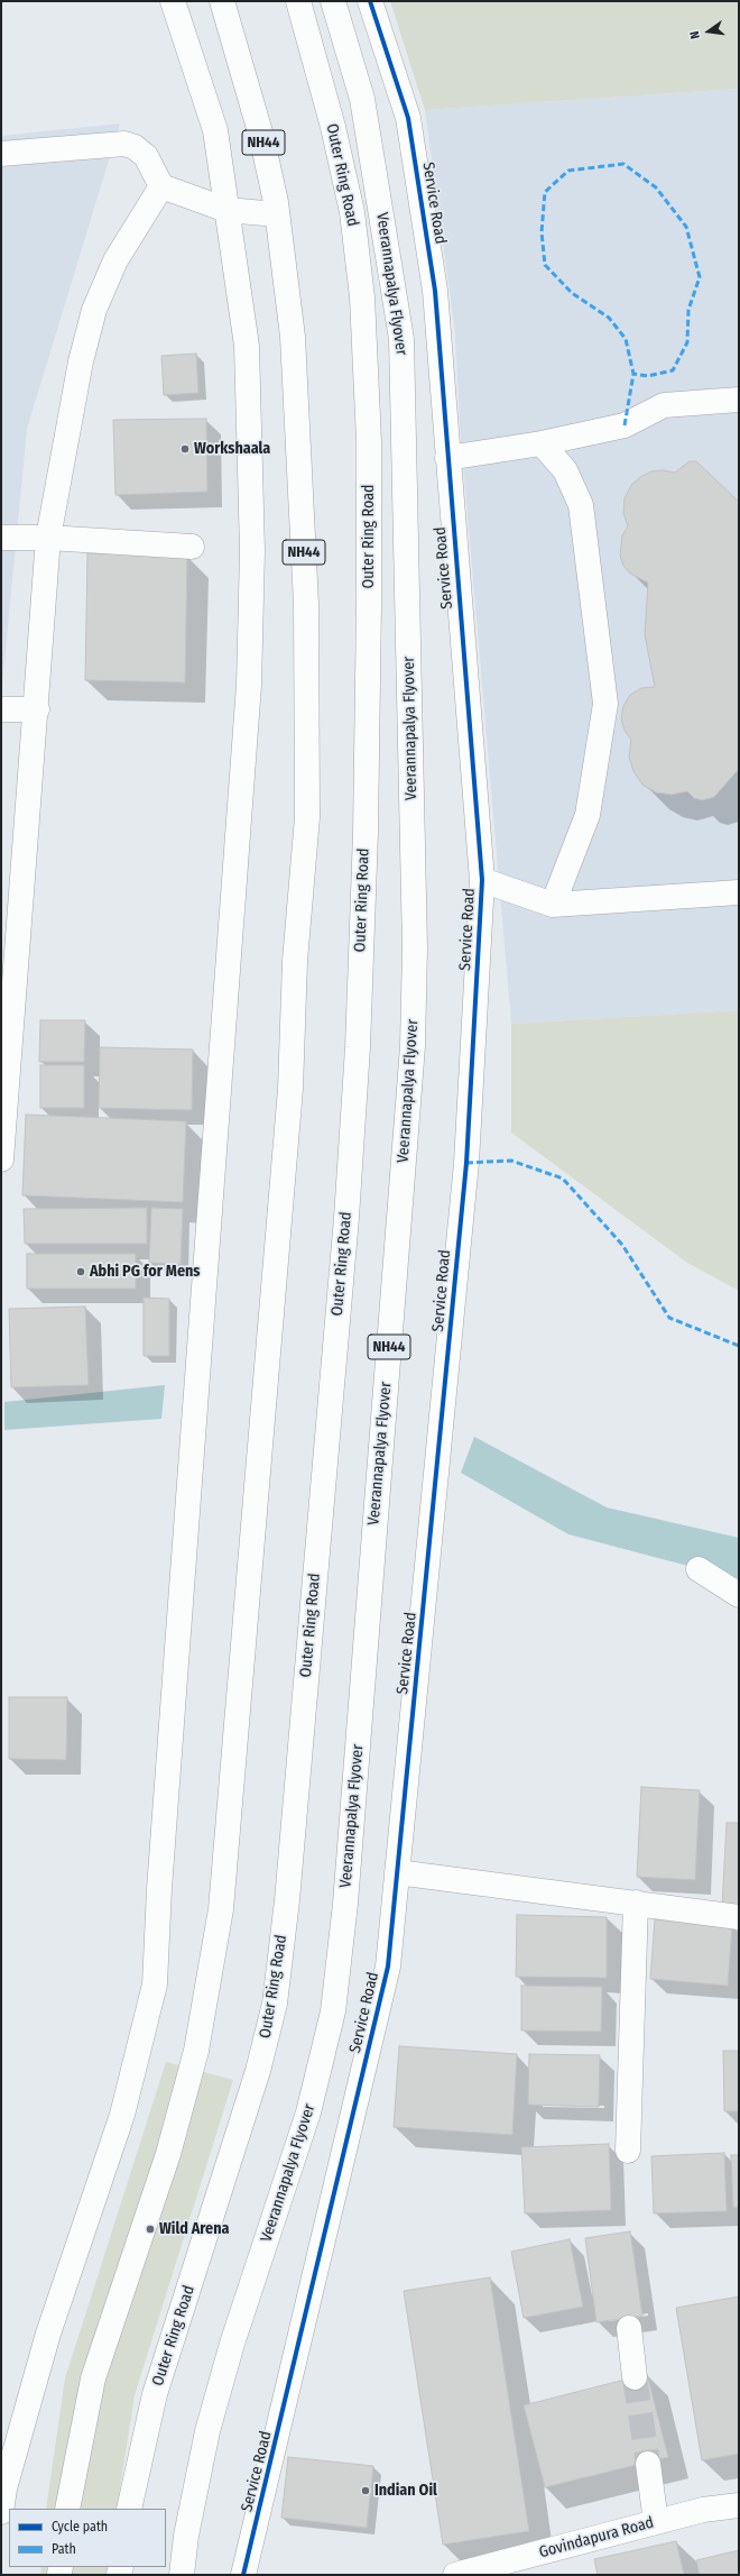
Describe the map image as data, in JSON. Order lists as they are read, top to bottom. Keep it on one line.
{"streets":{"main road":["NH44","Outer Ring Road","Service Road","Veerannapalya Flyover","Govindapura Road"]},"places":["Workshaala","Abhi PG for Mens","Wild Arena","Indian Oil"],"legend":["Cycle path","Path"],"north":"left"}
